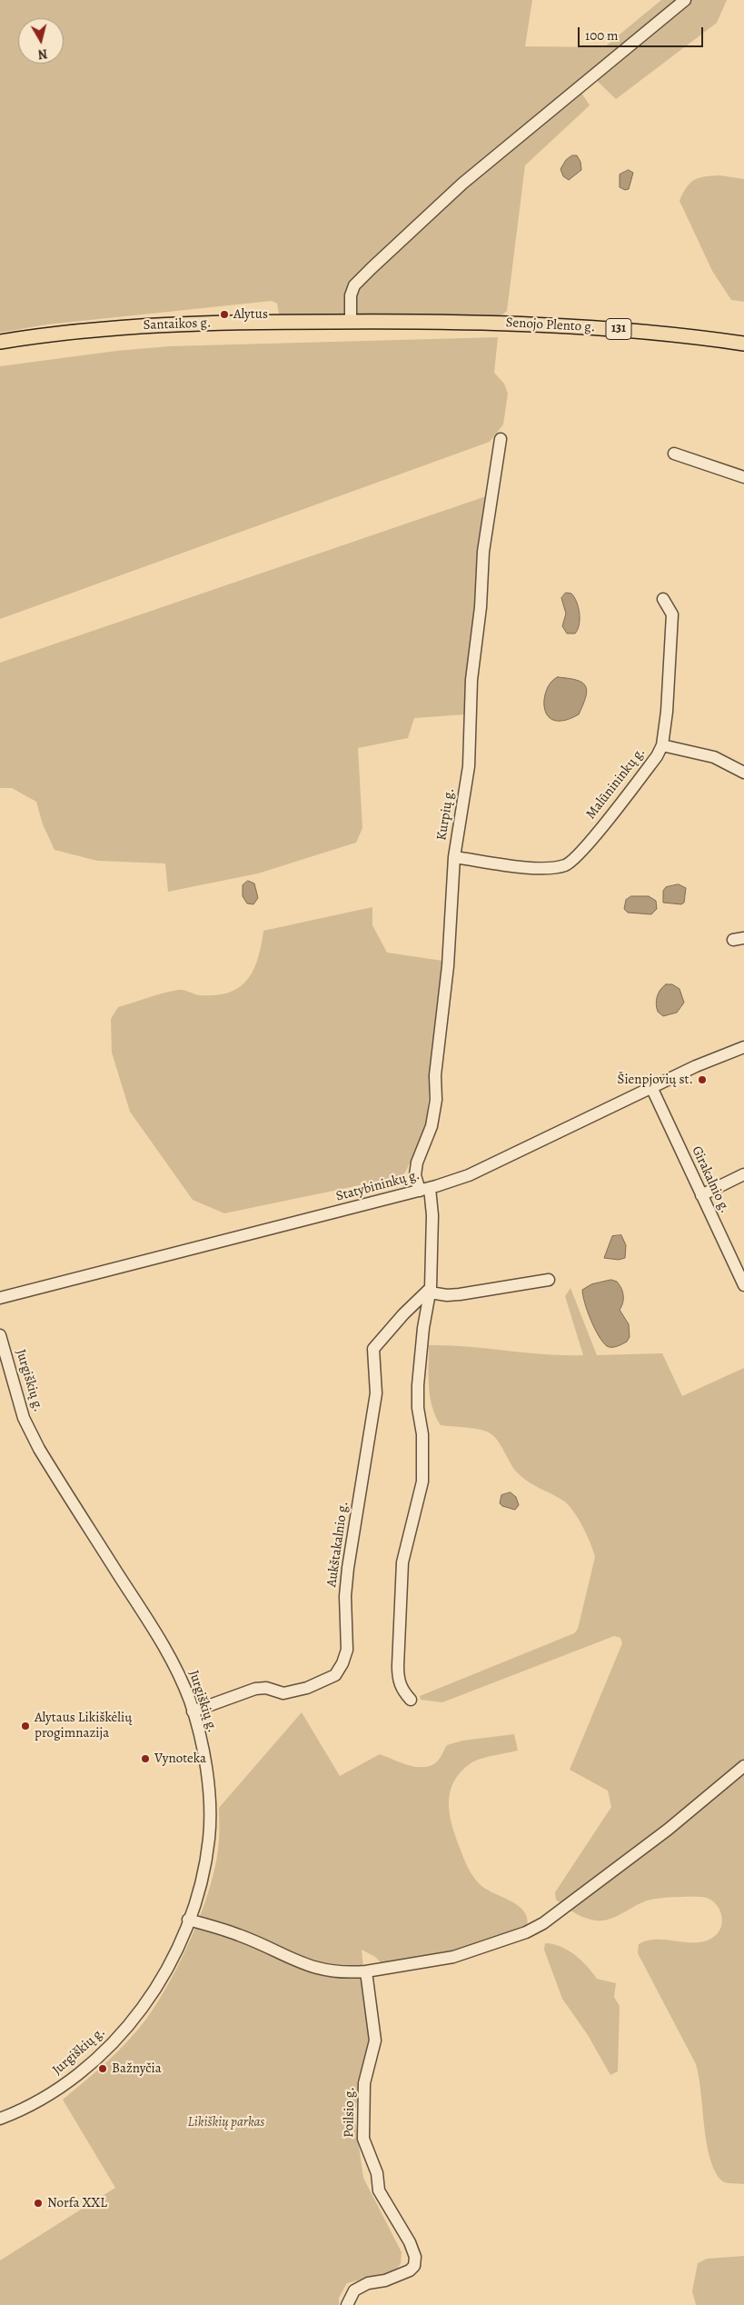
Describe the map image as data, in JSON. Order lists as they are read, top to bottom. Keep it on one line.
{"streets":{"main road":["Santaikos g.","Senojo Plento g.","131"],"street":["Malūnininkų g.","Kurpių g.","Girakalnio g.","Statybininkų g.","Jurgiškių g.","Aukštakalnio g.","Poilsio g."]},"crossings":[["Santaikos g.","Senojo Plento g."],["Malūnininkų g.","Kurpių g."],["Kurpių g.","Statybininkų g."],["Girakalnio g.","Statybininkų g."],["Jurgiškių g.","Aukštakalnio g."]],"parks":["Likiškių parkas"],"places":["Alytus","Šienpjovių st.","Alytaus Likiškėlių progimnazija","Vynoteka","Bažnyčia","Norfa XXL"],"scale_bar":"100 m","north":"bottom"}
